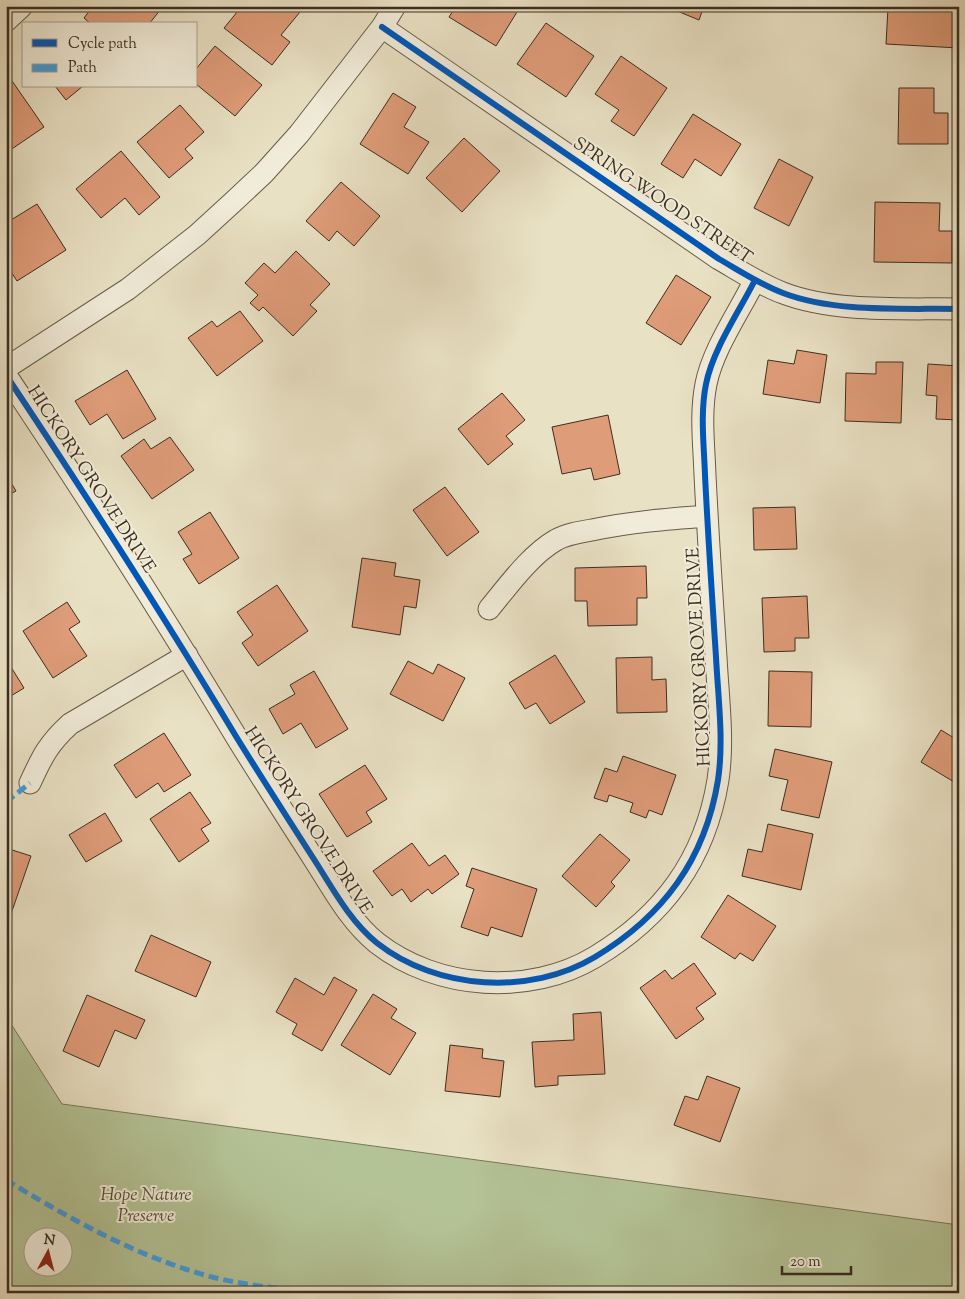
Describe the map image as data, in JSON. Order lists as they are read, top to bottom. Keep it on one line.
{"streets":{"street":["SPRING WOOD STREET","HICKORY GROVE DRIVE"]},"crossings":[["SPRING WOOD STREET","HICKORY GROVE DRIVE"]],"parks":["Hope Nature Preserve"],"legend":["Cycle path","Path"],"scale_bar":"20 m","north":"top"}
